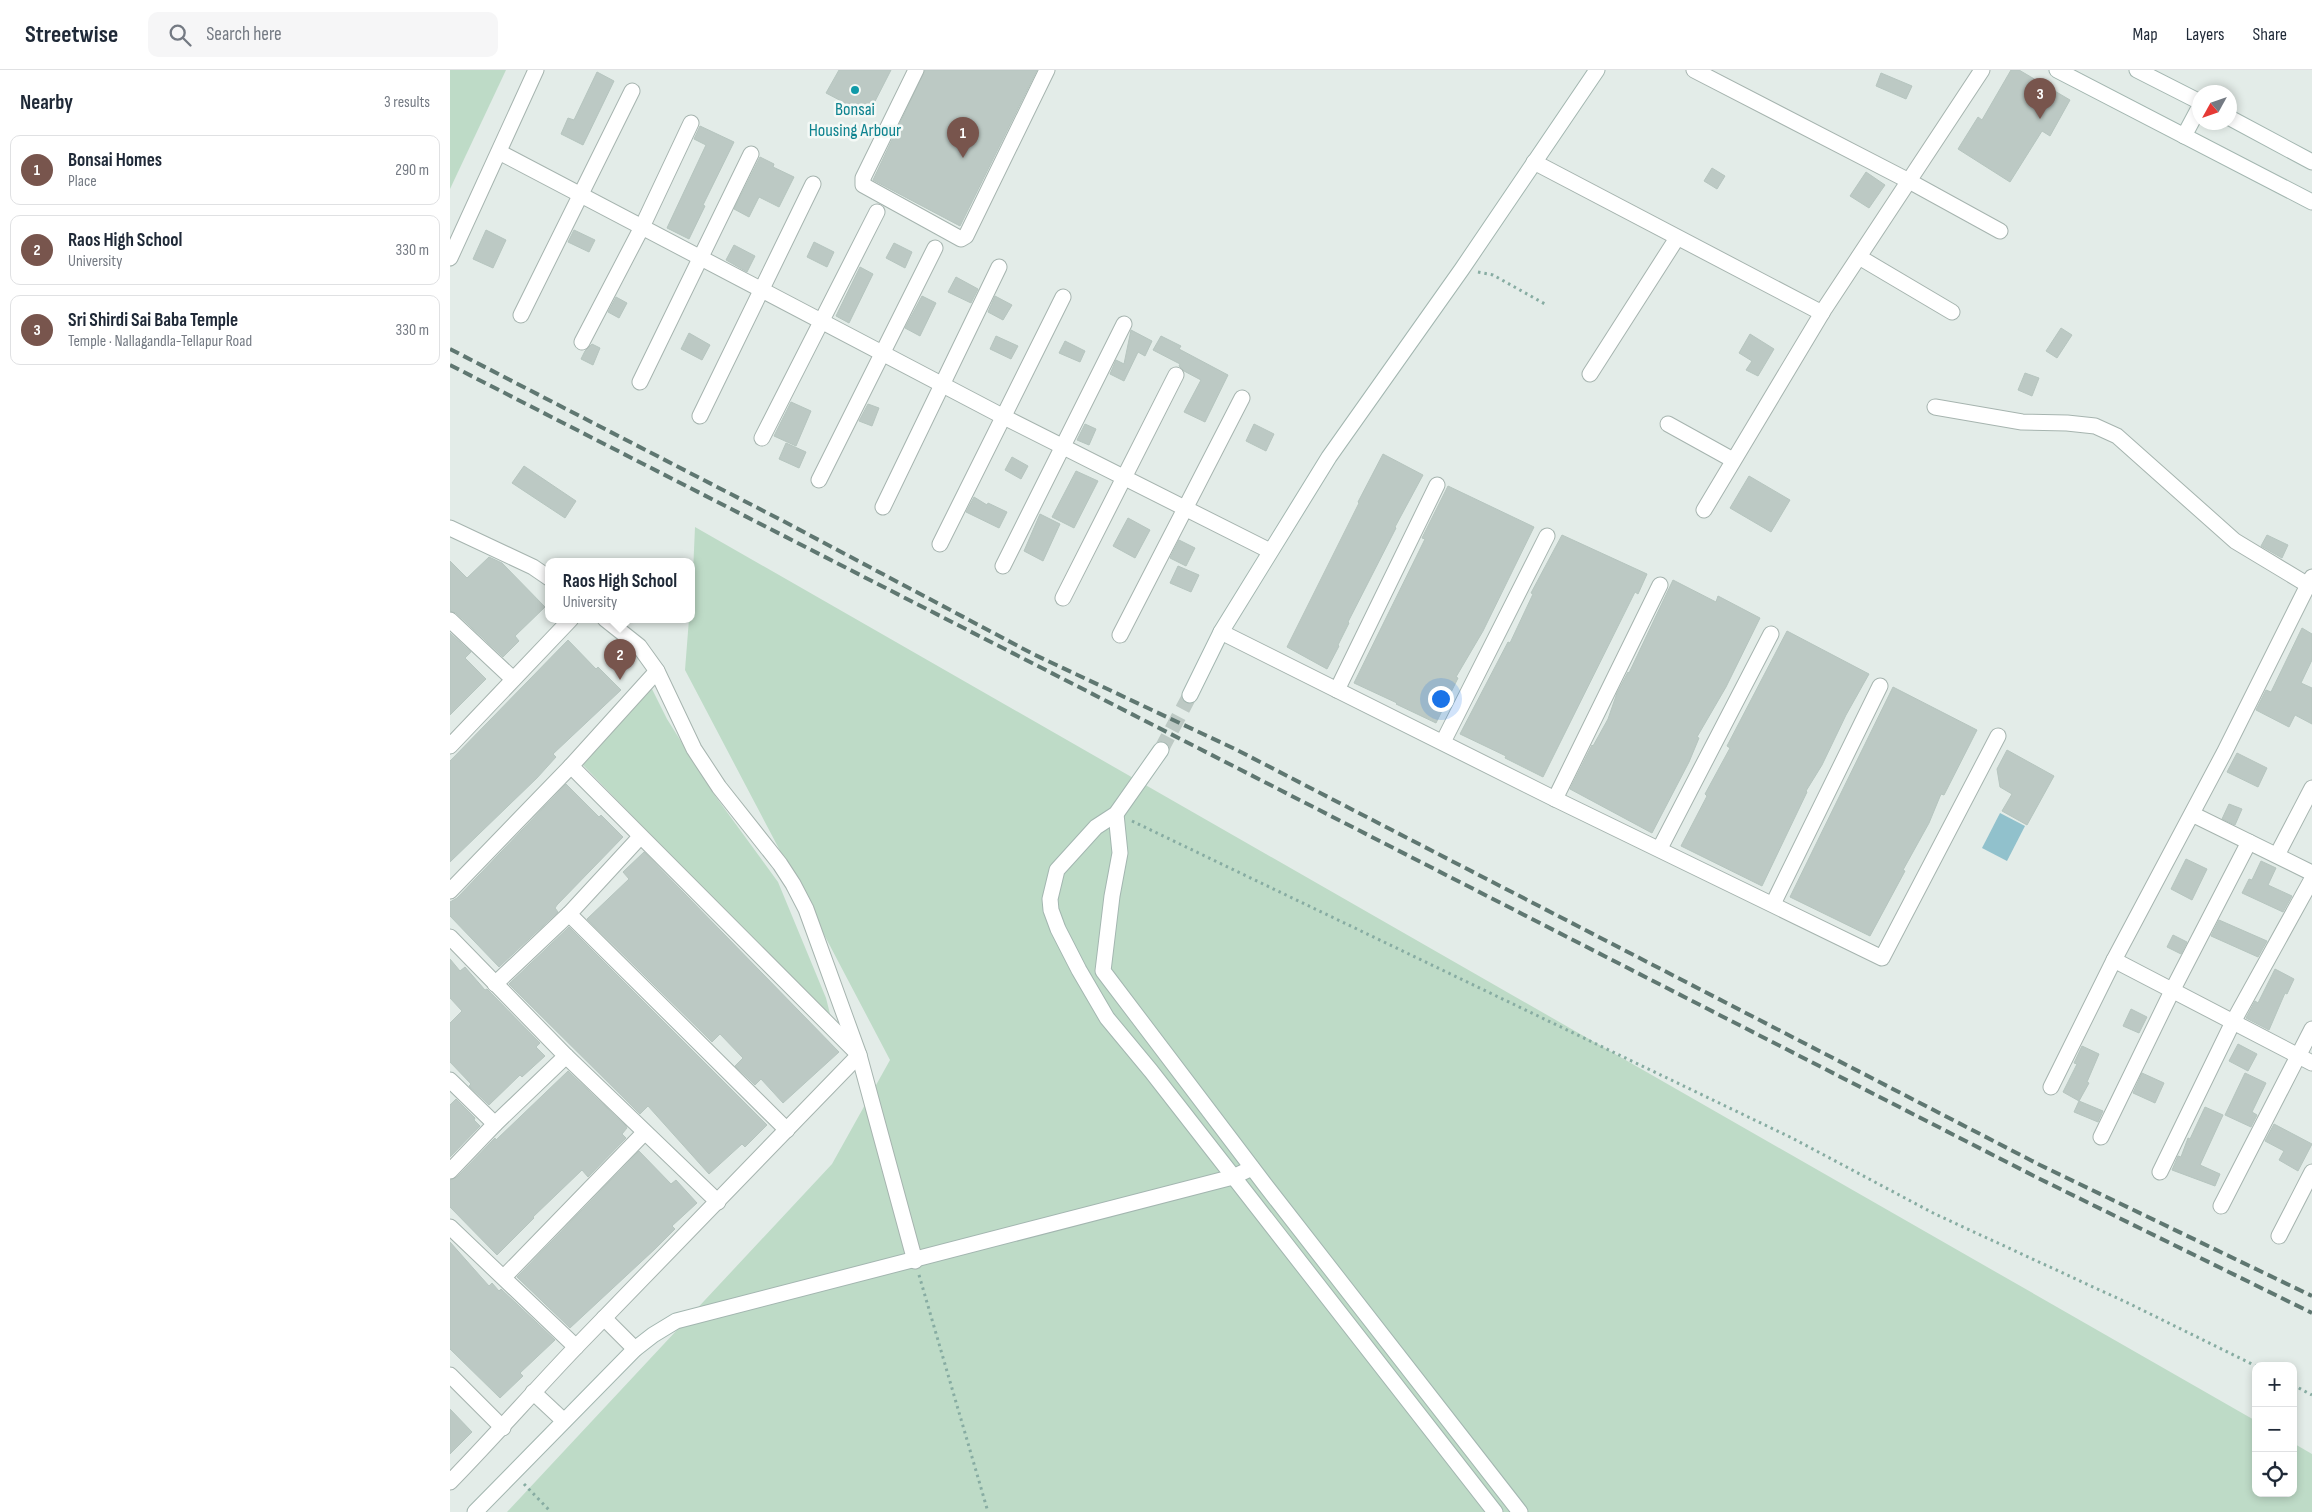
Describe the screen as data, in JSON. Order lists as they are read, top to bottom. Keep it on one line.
{"places":["Bonsai Housing Arbour"],"north":"bottom left","page":{"header":"Streetwise","search":"Search here","nav":["Map","Layers","Share"],"heading":["Nearby","3 results"],"pins":["3","1","2"],"list":[{"mark":"1","name":"Bonsai Homes","note":"Place","value":"290 m"},{"mark":"2","name":"Raos High School","note":"University","value":"330 m"},{"mark":"3","name":"Sri Shirdi Sai Baba Temple","note":"Temple · Nallagandla-Tellapur Road","value":"330 m"}],"popup":["Raos High School","University"],"map_buttons":["+","−"]}}
